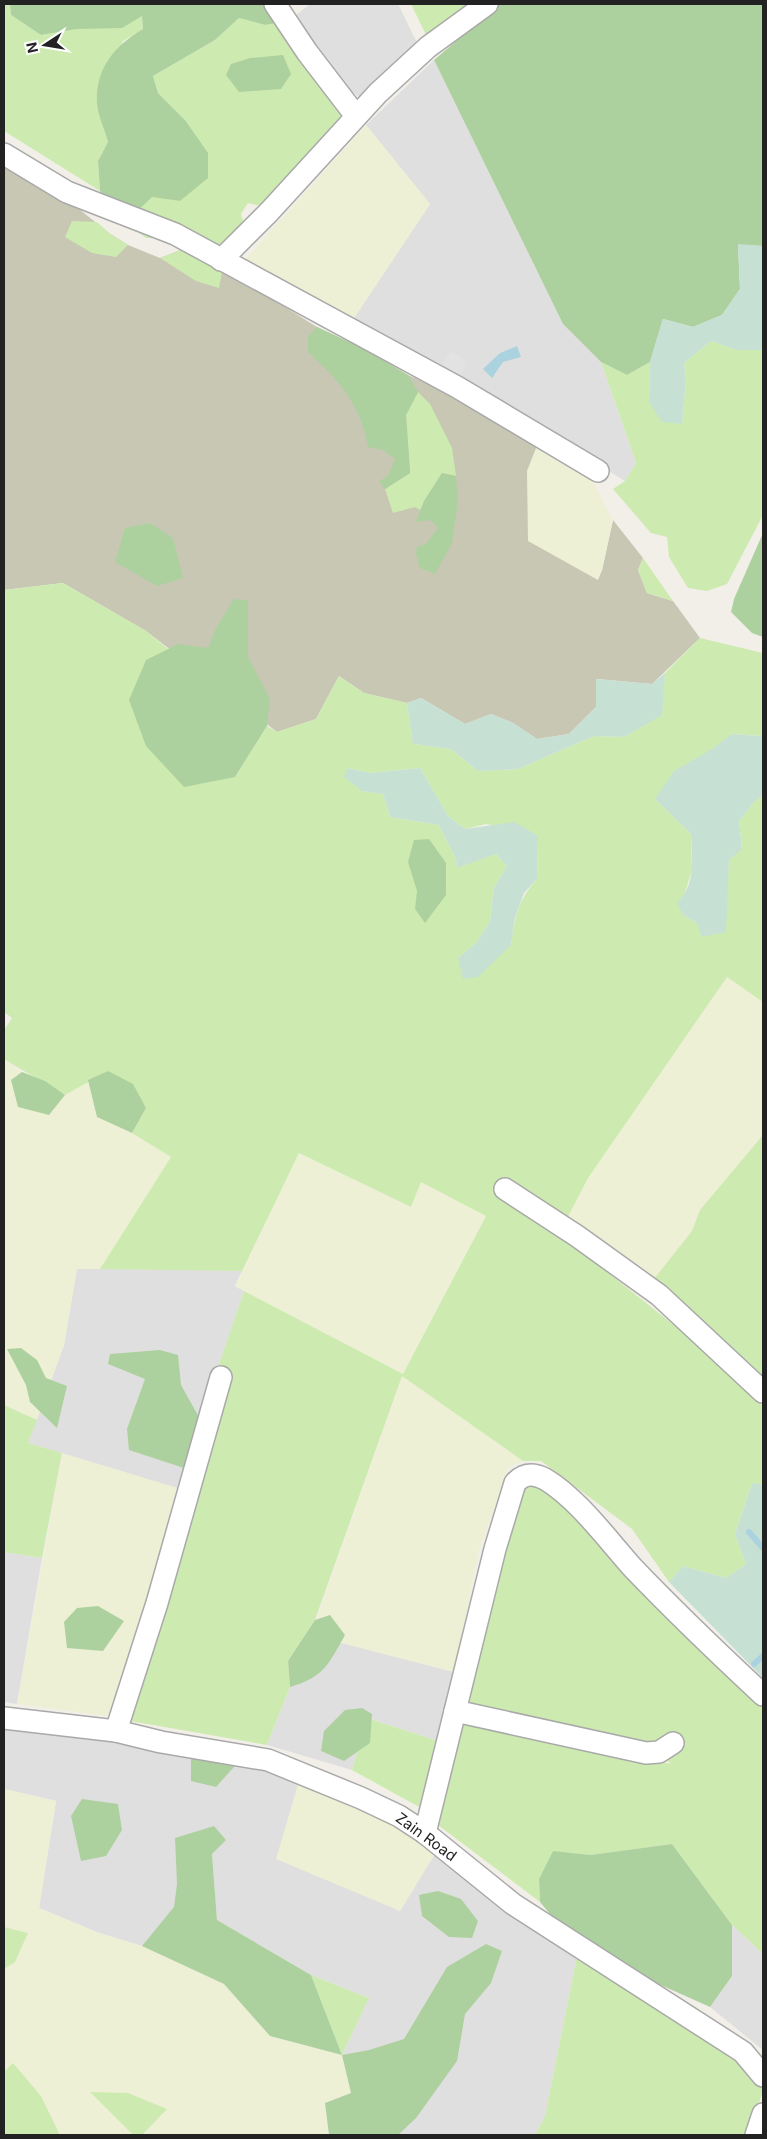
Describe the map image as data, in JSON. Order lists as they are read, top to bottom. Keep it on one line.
{"streets":{"street":["Zain Road"]},"north":"left"}
